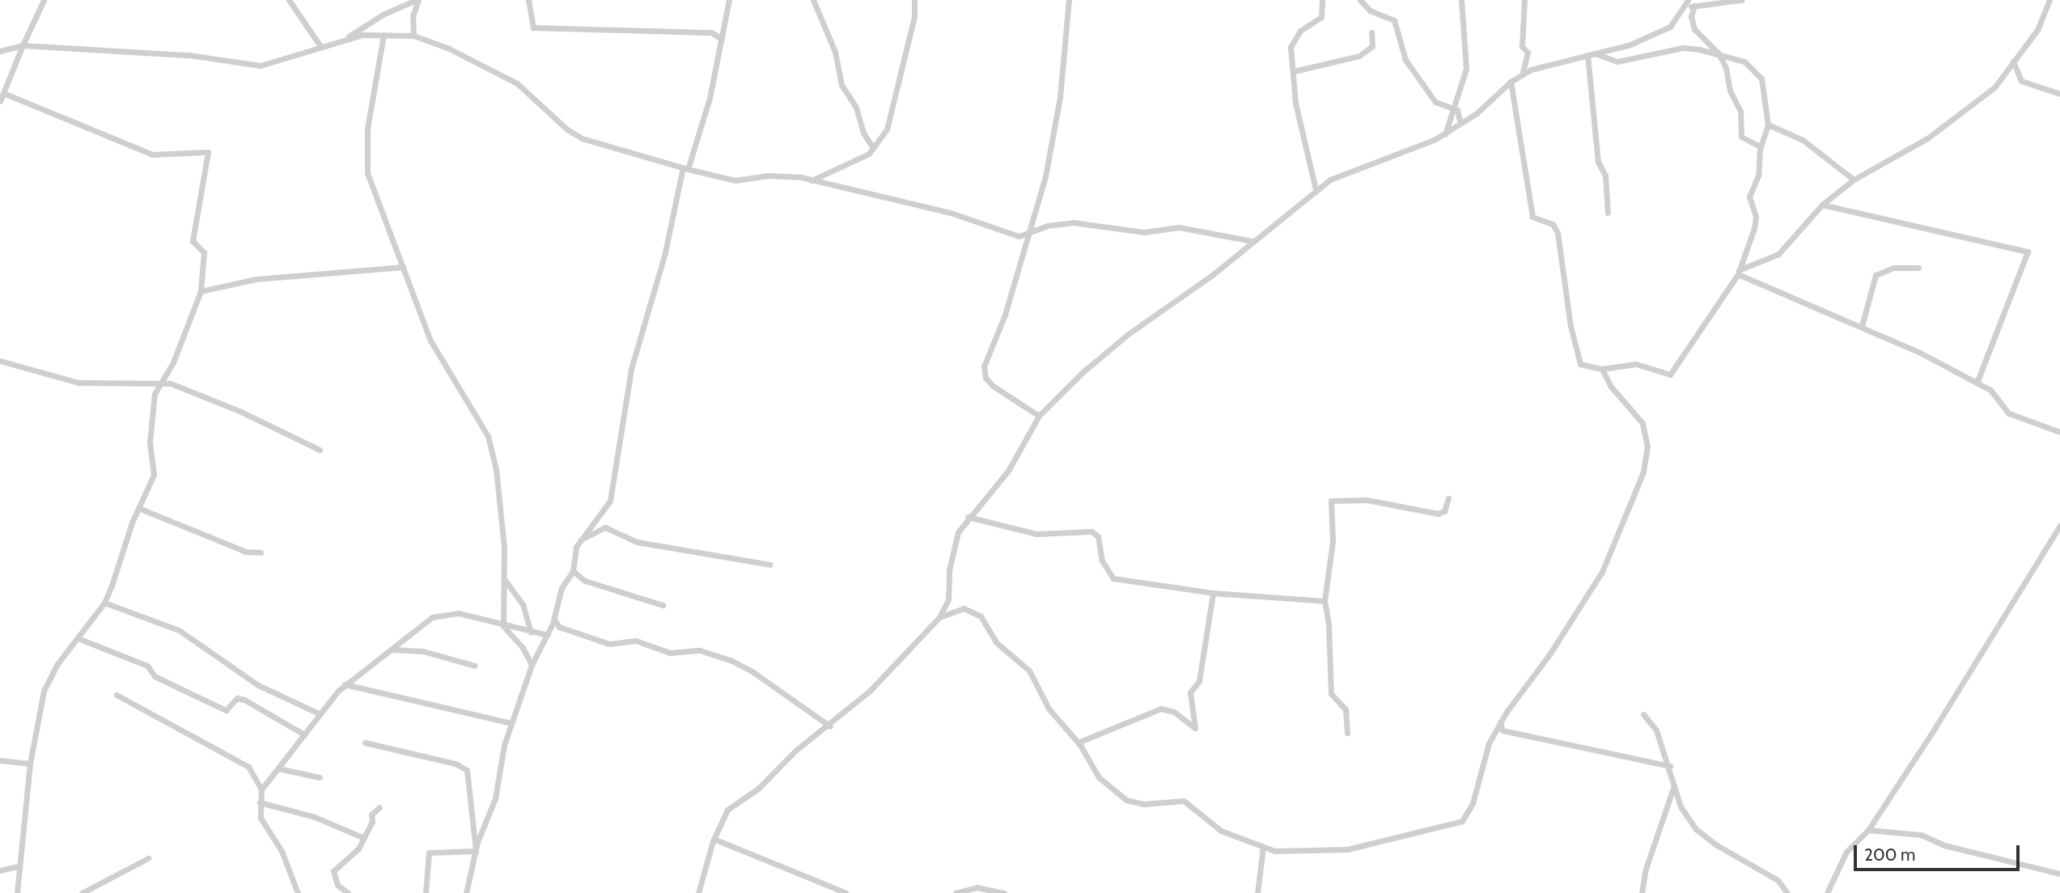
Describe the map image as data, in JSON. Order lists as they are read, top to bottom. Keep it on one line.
{"scale_bar":"200 m"}
